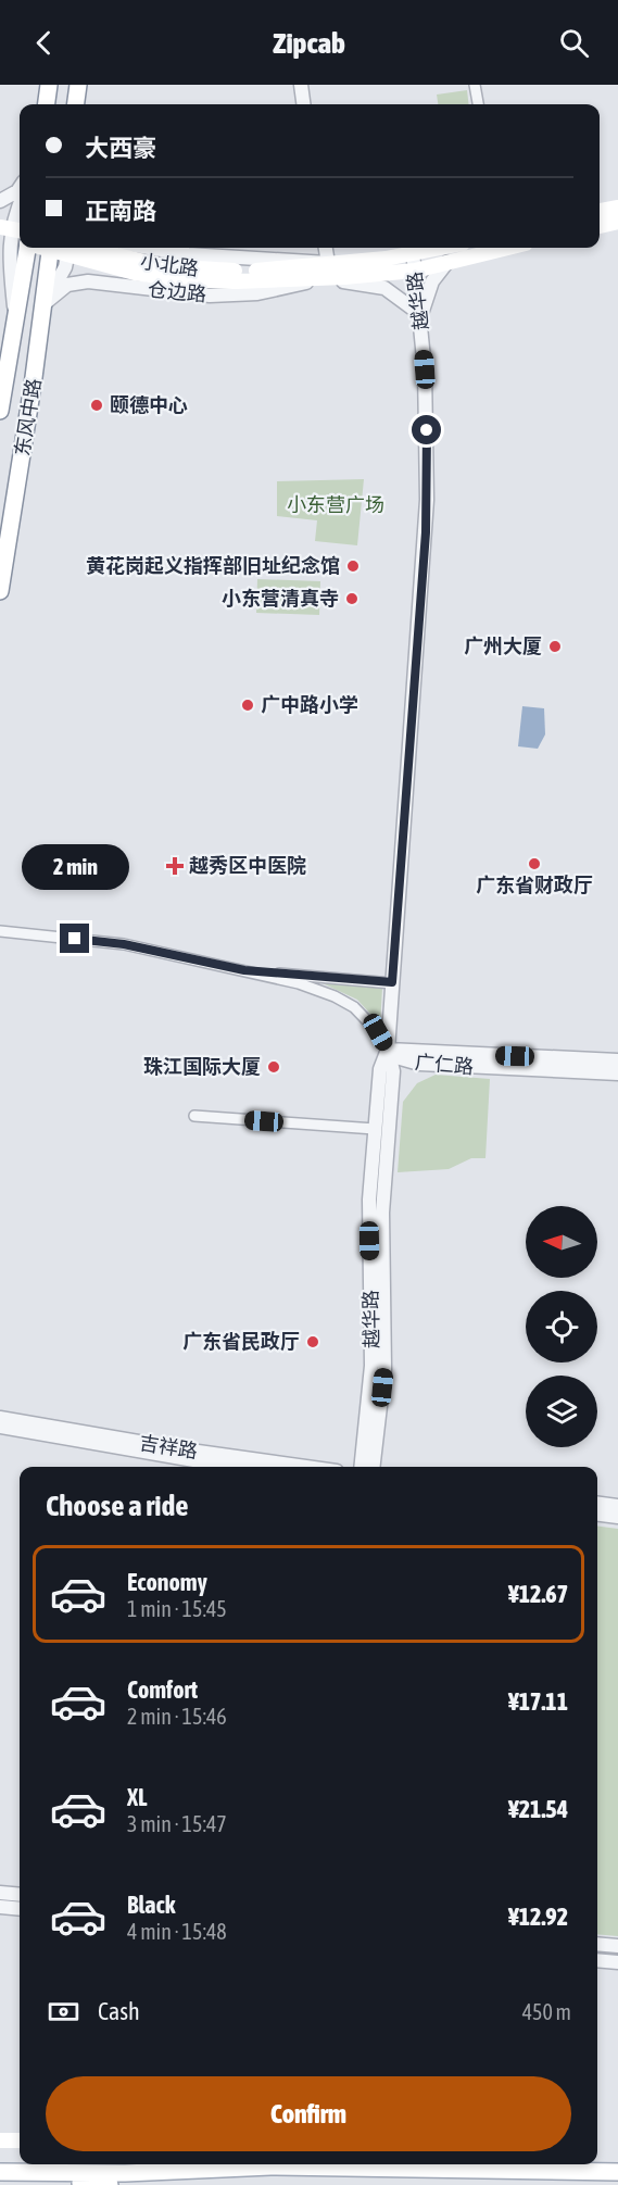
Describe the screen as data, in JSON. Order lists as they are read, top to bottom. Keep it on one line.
{"streets":{"main road":["小北路","仓边路","东风中路"],"street":["越华路","广仁路","吉祥路"]},"crossings":[["小北路","仓边路"],["仓边路","越华路"],["仓边路","东风中路"],["越华路","广仁路"]],"parks":["小东营广场"],"places":{"other":["颐德中心","黄花岗起义指挥部旧址纪念馆","小东营清真寺","广州大厦","广中路小学","广东省财政厅","珠江国际大厦","广东省民政厅"],"health":["越秀区中医院"]},"north":"left","page":{"header":"Zipcab","banner":["大西豪","正南路"],"bubble":"2 min","heading":"Choose a ride","list":[{"name":"Economy","note":"1 min · 15:45","value":"¥12.67"},{"name":"Comfort","note":"2 min · 15:46","value":"¥17.11"},{"name":"XL","note":"3 min · 15:47","value":"¥21.54"},{"name":"Black","note":"4 min · 15:48","value":"¥12.92"}],"pay":["Cash","450 m"],"buttons":"Confirm"}}
